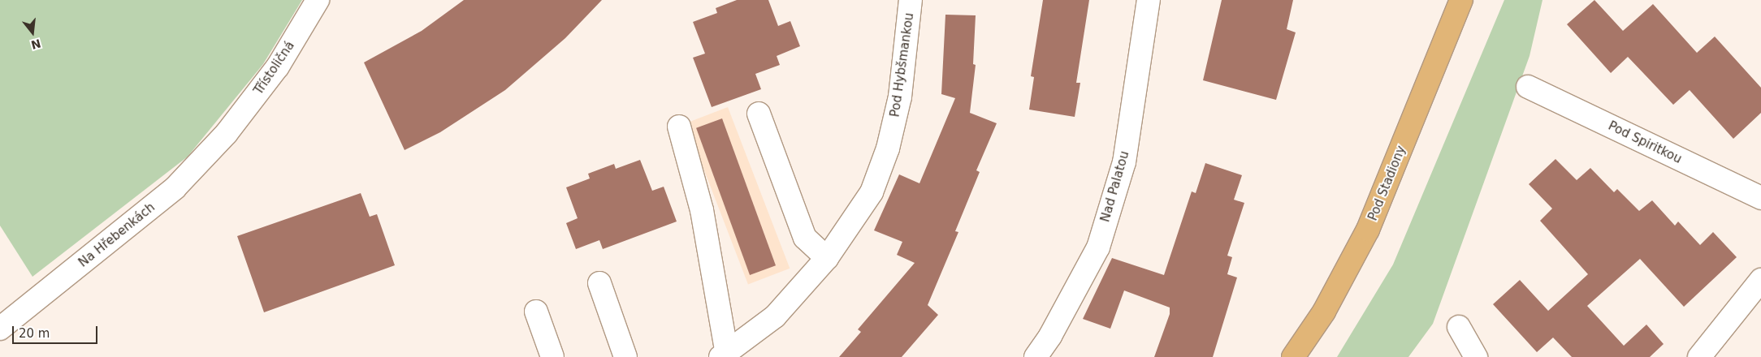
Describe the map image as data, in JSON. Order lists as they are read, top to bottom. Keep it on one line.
{"streets":{"main road":["Pod Stadiony"],"street":["Pod Hybšmankou","Třístoličná","Pod Spiritkou","Nad Palatou","Na Hřebenkách"]},"crossings":[["Třístoličná","Na Hřebenkách"]],"scale_bar":"20 m","north":"bottom"}
